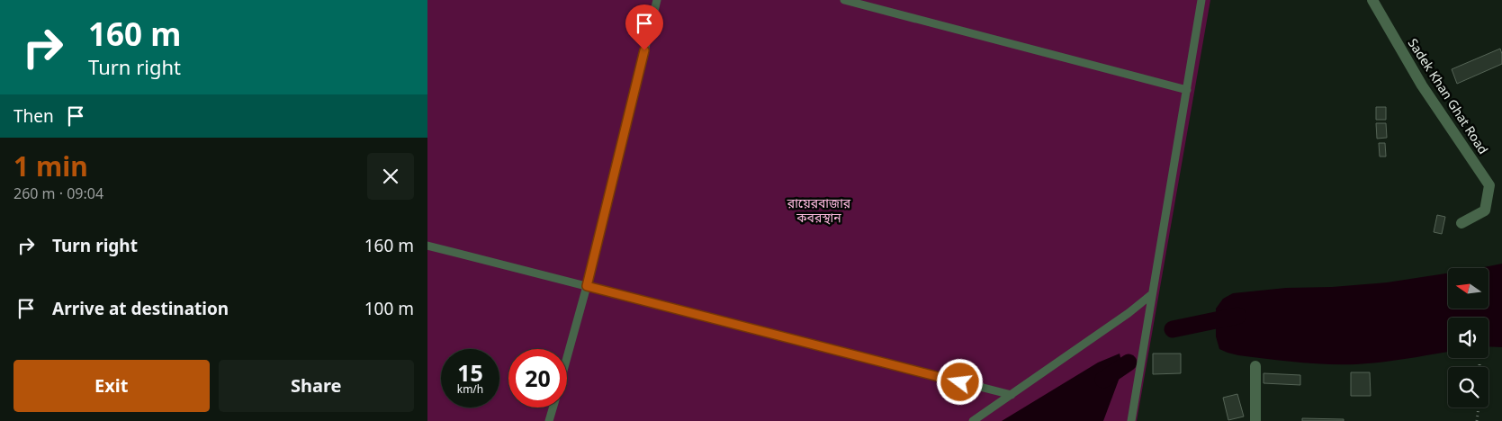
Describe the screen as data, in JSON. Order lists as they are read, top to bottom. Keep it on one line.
{"streets":{"street":["Sadek Khan Ghat Road"]},"parks":["রায়েরবাজার কবরস্থান"],"north":"left","page":{"turn":["160 m","Turn right"],"then":"Then","heading":["1 min","260 m · 09:04"],"list":[{"name":"Turn right","value":"160 m"},{"name":"Arrive at destination","value":"100 m"}],"speed":"15 km/h","limit":"20","buttons":["Exit","Share"]}}
